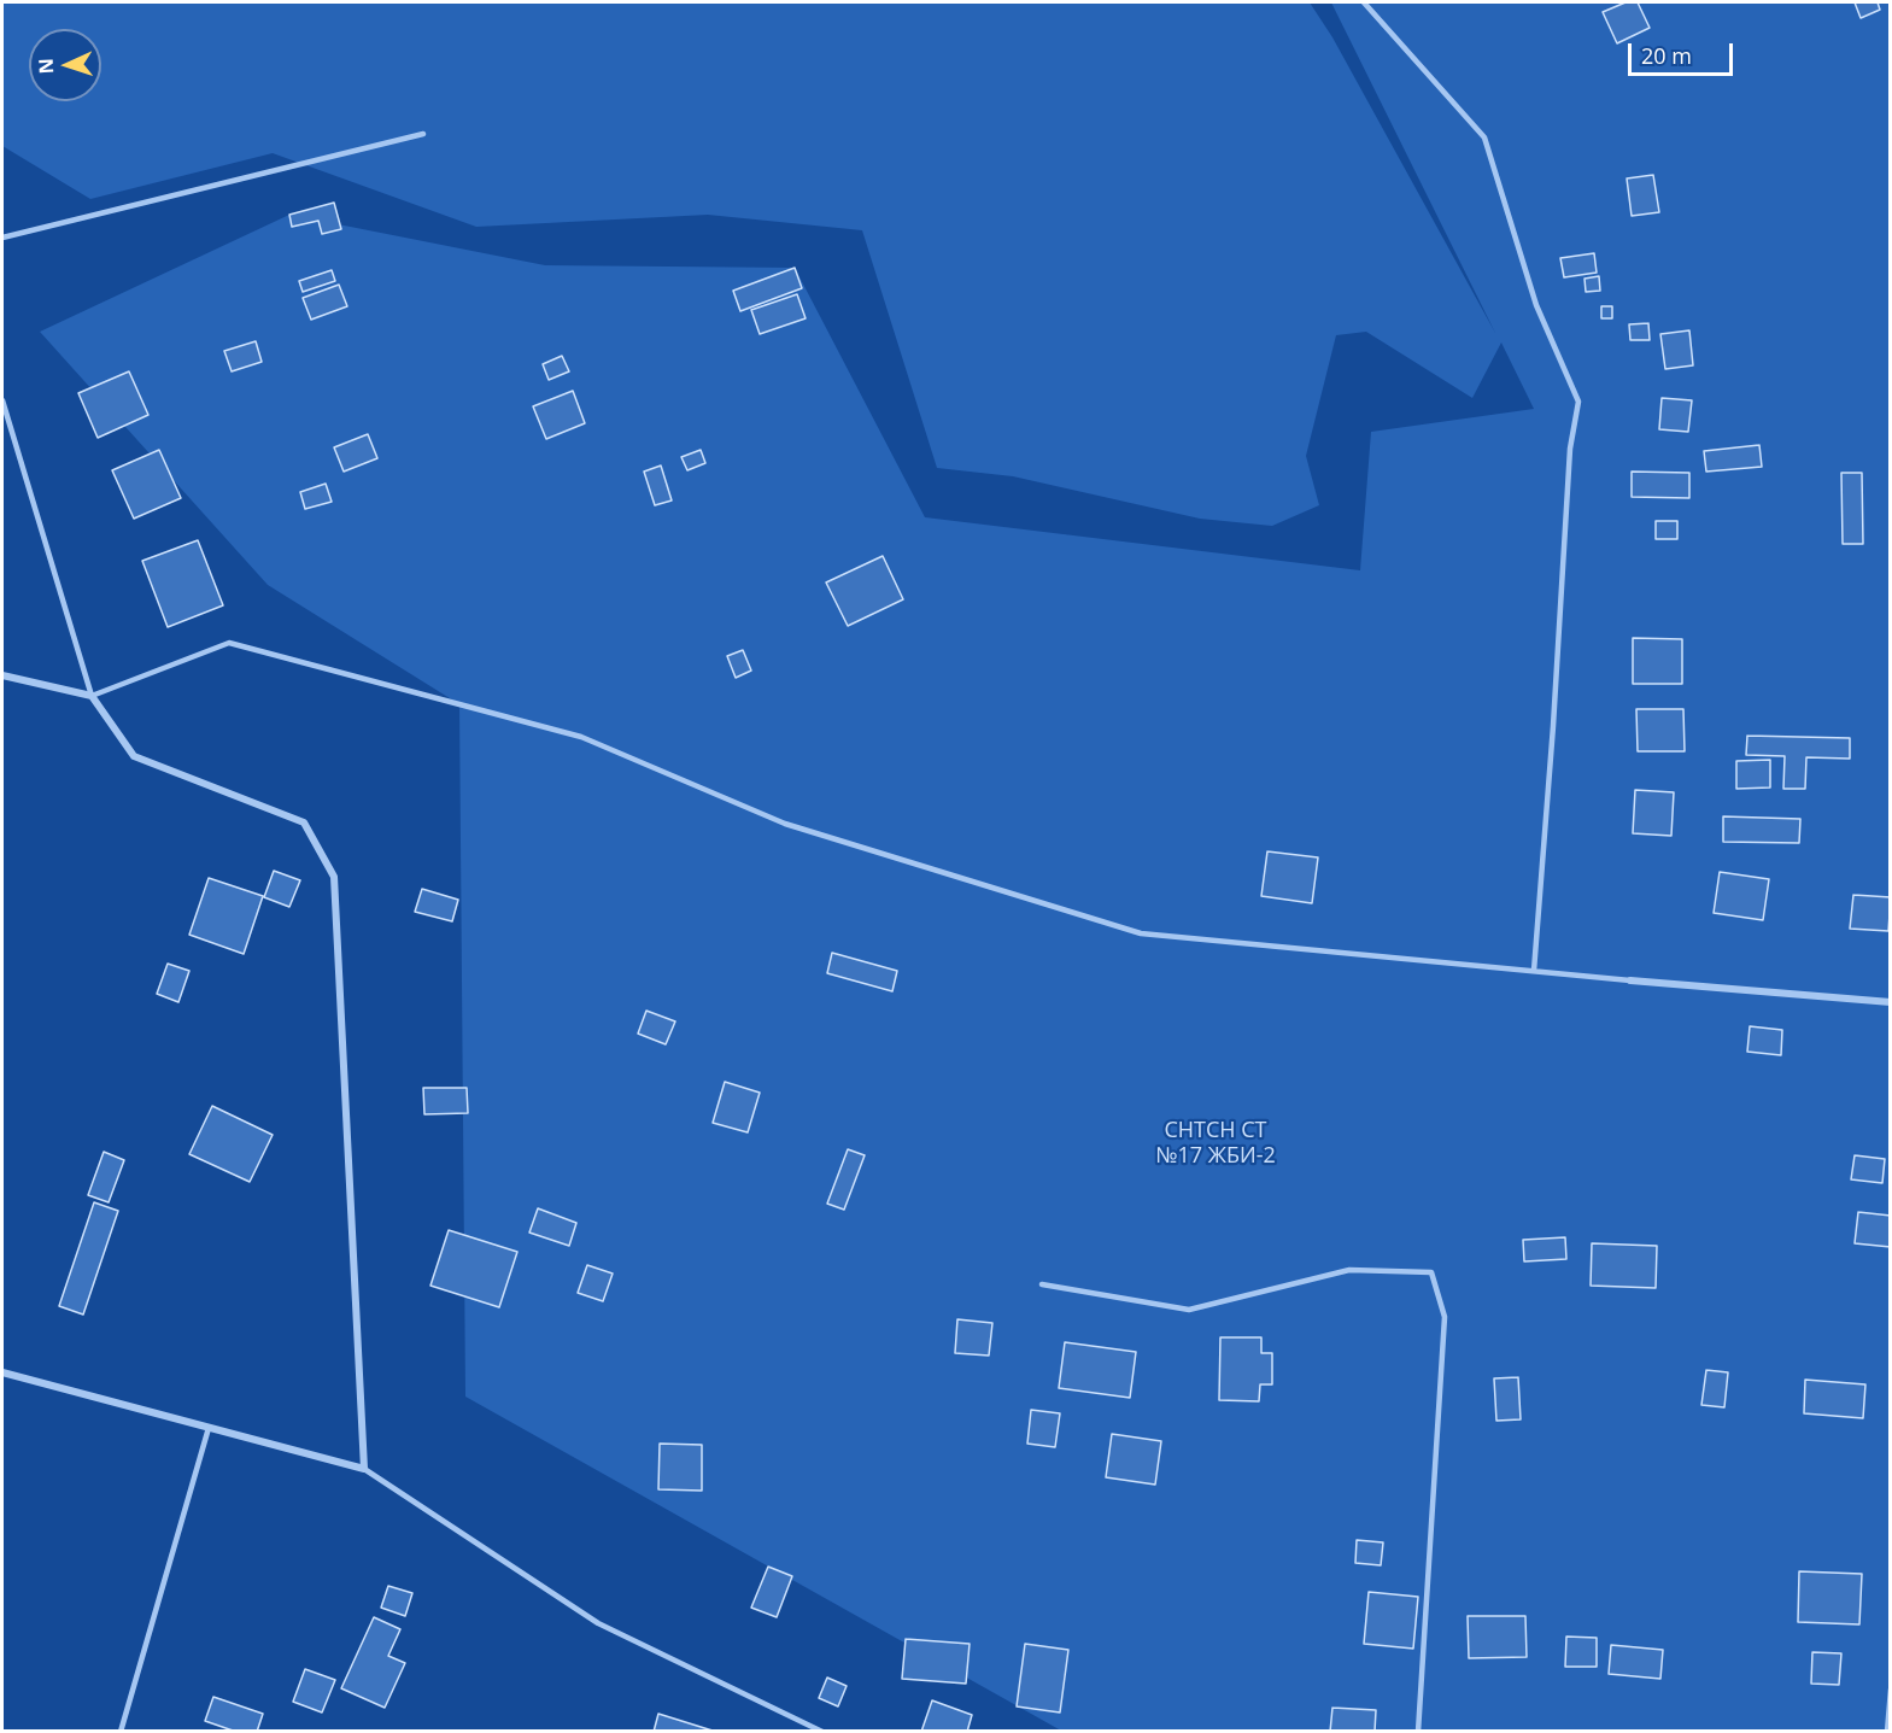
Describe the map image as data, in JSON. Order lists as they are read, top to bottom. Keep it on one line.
{"parks":["СНТСН СТ №17 ЖБИ-2"],"scale_bar":"20 m","north":"left"}
